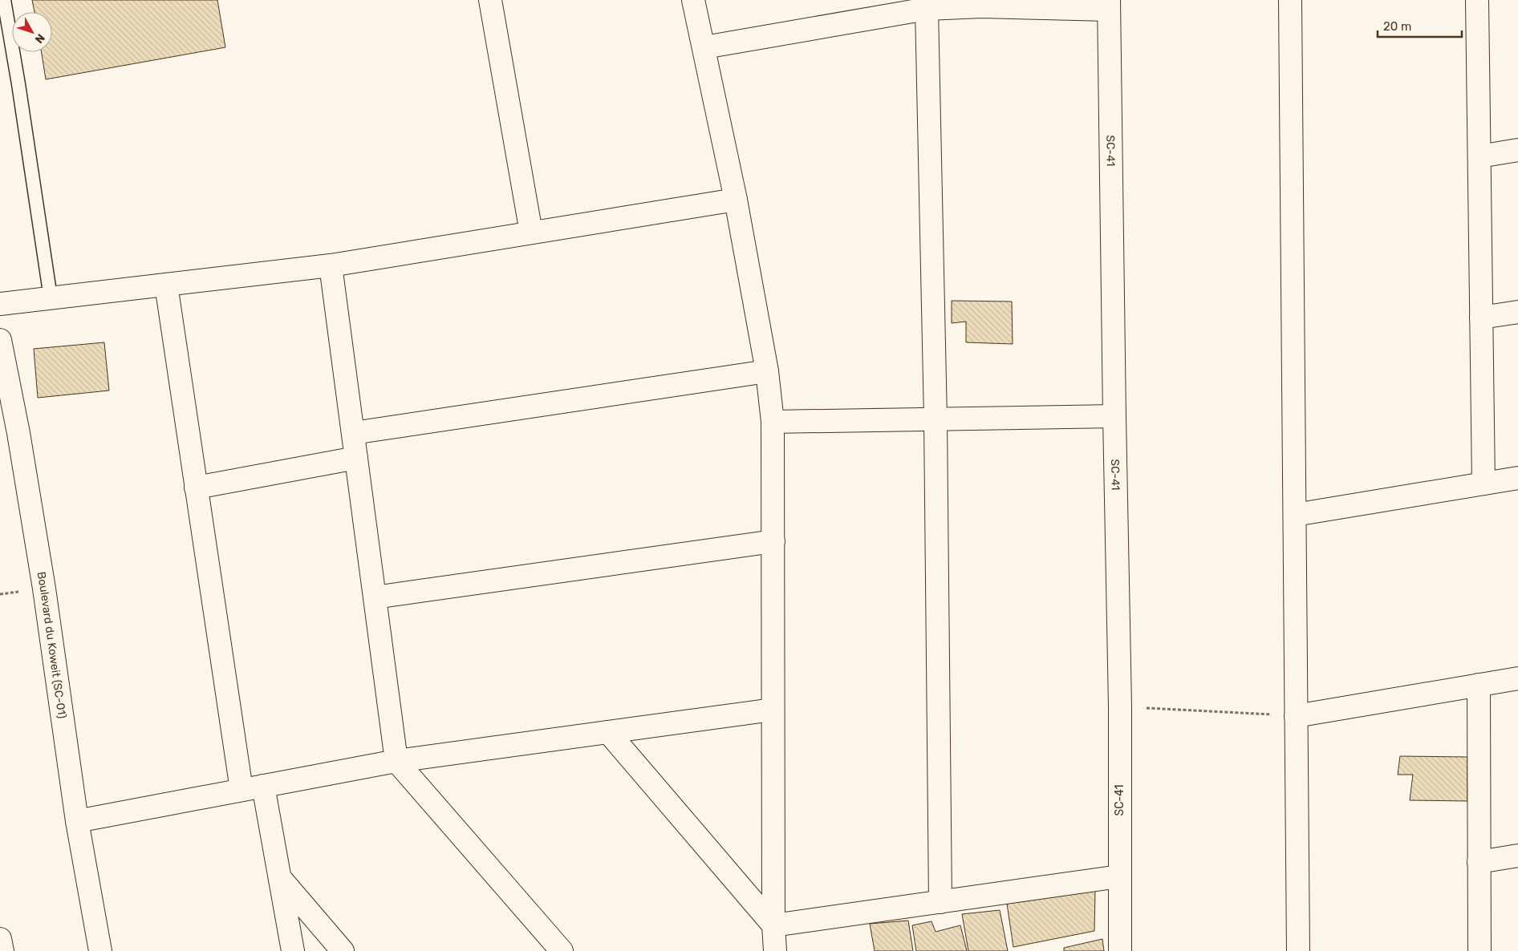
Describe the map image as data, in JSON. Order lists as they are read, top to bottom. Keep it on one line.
{"streets":{"street":["SC-41","Boulevard du Koweit (SC-01)"]},"scale_bar":"20 m","north":"bottom right"}
